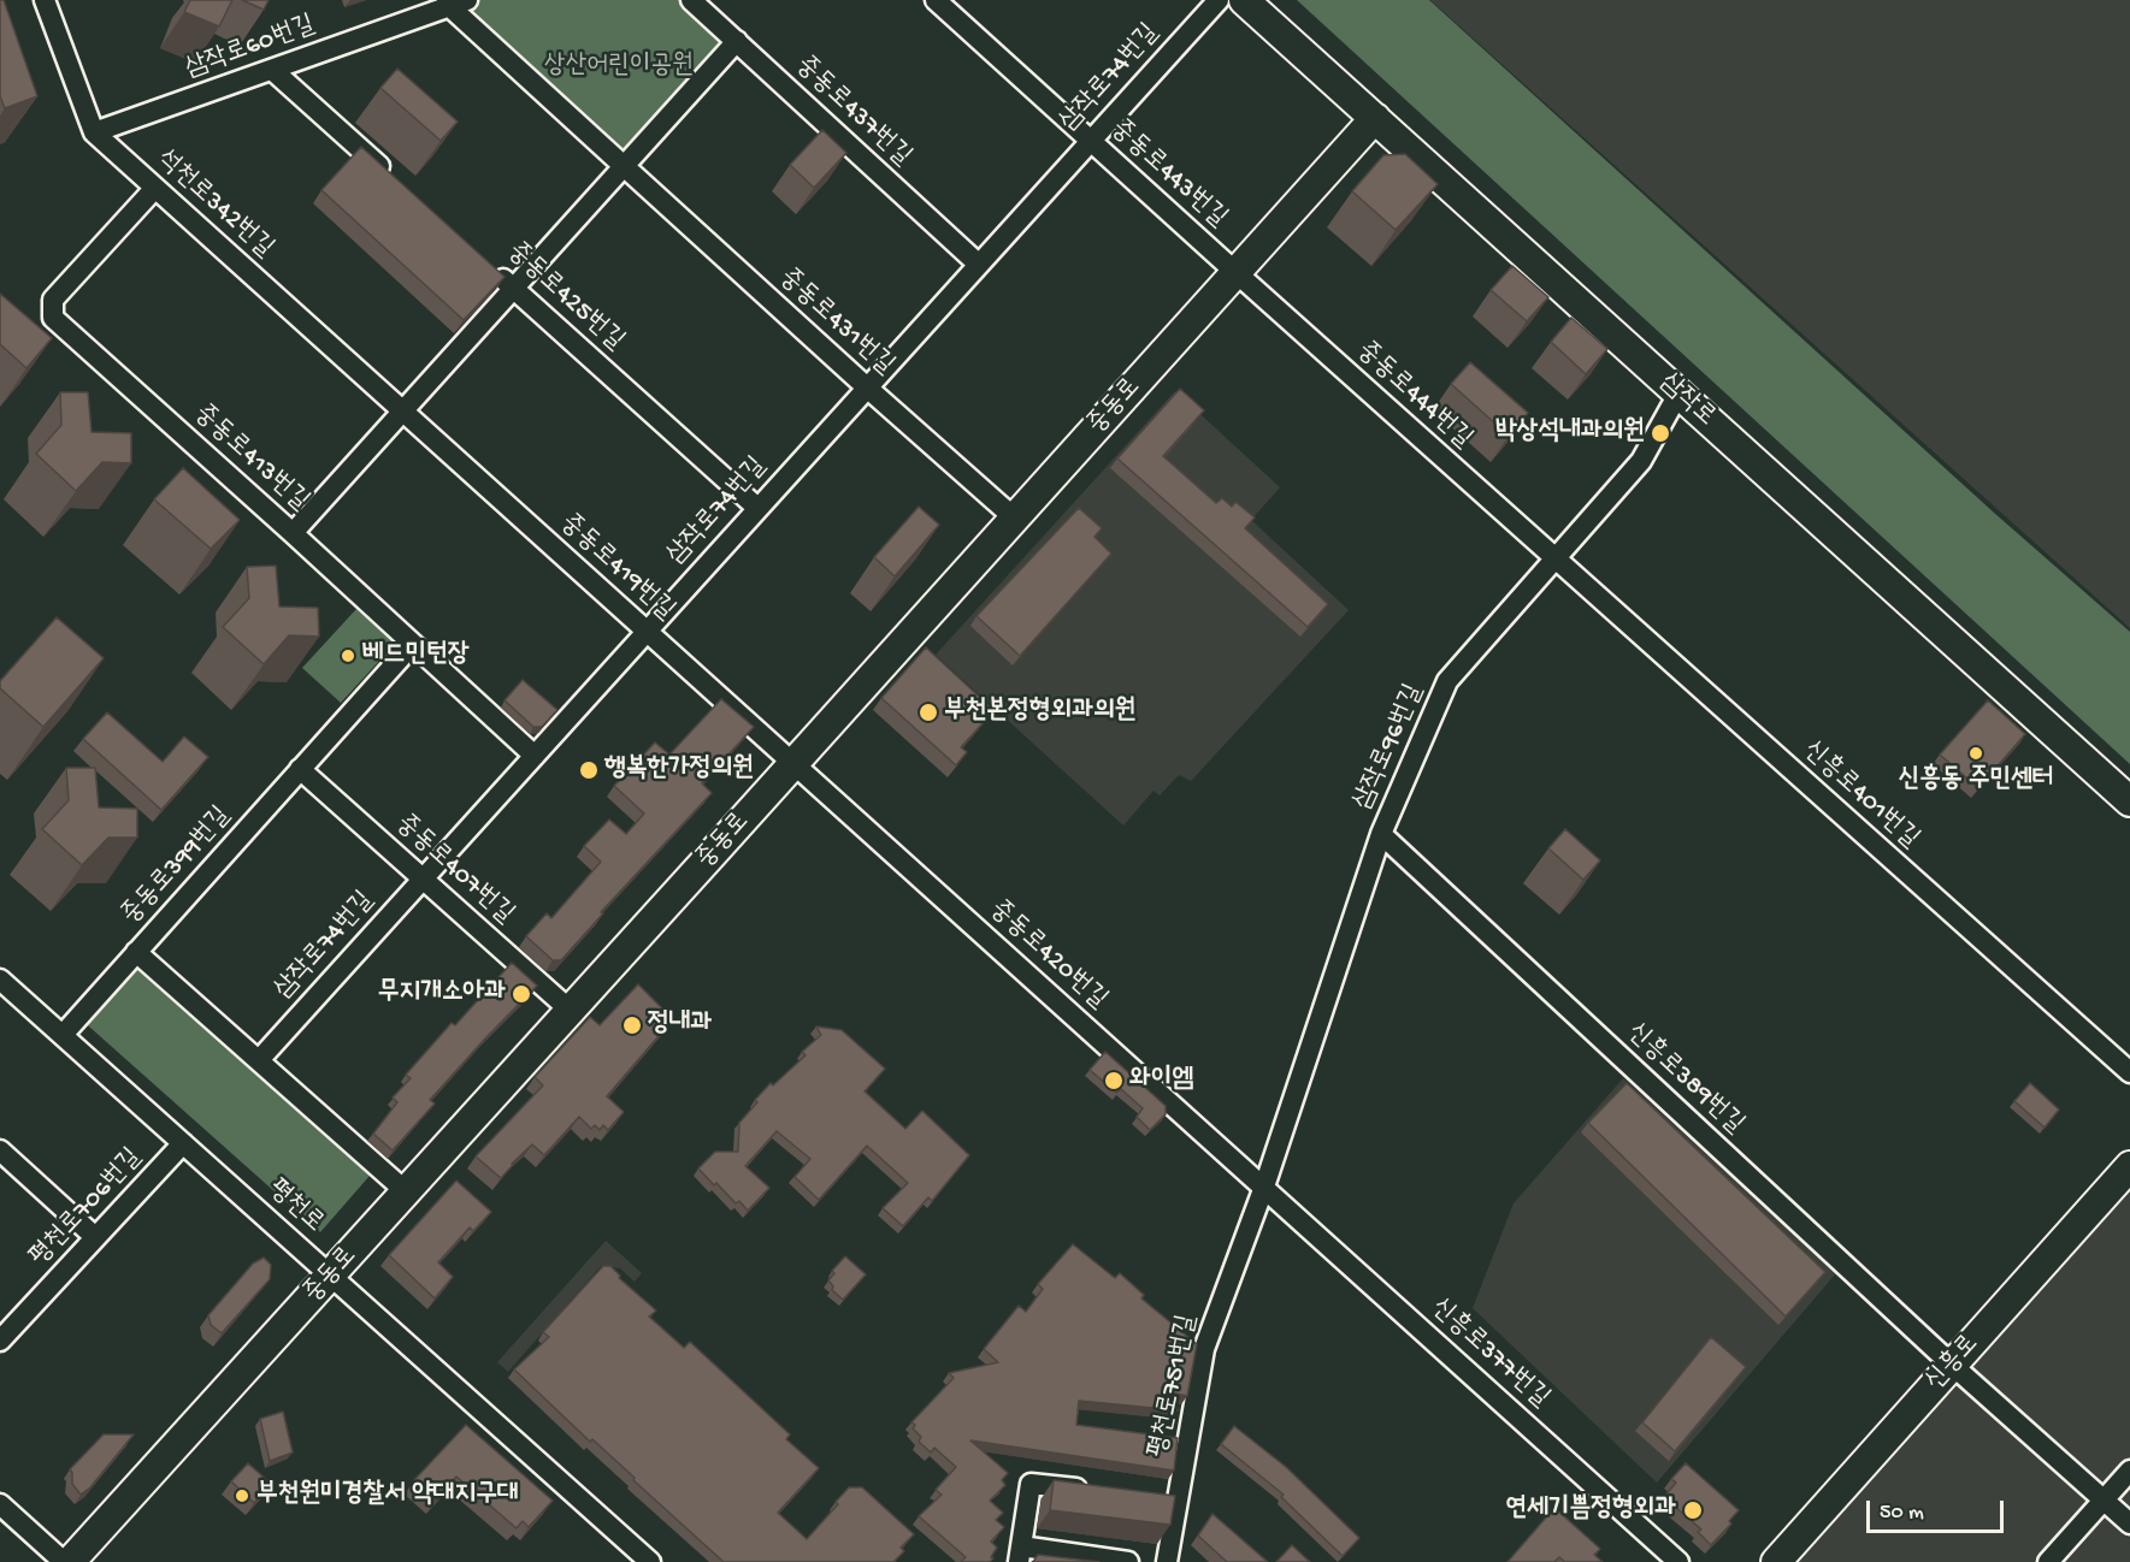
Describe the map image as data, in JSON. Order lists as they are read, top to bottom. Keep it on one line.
{"streets":{"street":["삼작로60번길","삼작로74번길","중동로437번길","중동로443번길","석천로342번길","중동로425번길","중동로431번길","중동로444번길","삼작로","중동로","중동로413번길","중동로419번길","삼작로96번길","신흥로401번길","중동로399번길","중동로407번길","중동로420번길","신흥로389번길","평천로","평천로706번길","신흥로377번길","신흥로","평천로751번길"]},"crossings":[["삼작로60번길","석천로342번길"],["삼작로60번길","중동로431번길"],["삼작로74번길","중동로437번길"],["삼작로74번길","중동로443번길"],["삼작로74번길","중동로425번길"],["삼작로74번길","중동로431번길"],["삼작로74번길","중동로413번길"],["삼작로74번길","중동로419번길"],["삼작로74번길","중동로399번길"],["삼작로74번길","중동로407번길"],["중동로443번길","중동로444번길"],["중동로443번길","중동로"],["석천로342번길","중동로413번길"],["석천로342번길","중동로419번길"],["중동로431번길","중동로"],["중동로444번길","중동로"],["중동로444번길","삼작로96번길"],["중동로444번길","신흥로401번길"],["삼작로","중동로"],["삼작로","삼작로96번길"],["중동로","중동로419번길"],["중동로","중동로399번길"],["중동로","중동로407번길"],["중동로","중동로420번길"],["중동로","평천로"],["중동로413번길","중동로399번길"],["중동로419번길","중동로420번길"],["삼작로96번길","신흥로401번길"],["삼작로96번길","중동로420번길"],["삼작로96번길","신흥로389번길"],["삼작로96번길","신흥로377번길"],["삼작로96번길","평천로751번길"],["중동로399번길","중동로407번길"],["중동로420번길","신흥로377번길"],["중동로420번길","평천로751번길"],["신흥로389번길","신흥로"],["평천로","평천로706번길"],["신흥로377번길","평천로751번길"]],"parks":["상산어린이공원"],"places":["박상석내과의원","베드민턴장","부천본정형외과의원","신흥동 주민센터","행복한가정의원","무지개소아과","정내과","와이엠","부천원미경찰서 약대지구대","연세기쁨정형외과"],"scale_bar":"50 m"}
